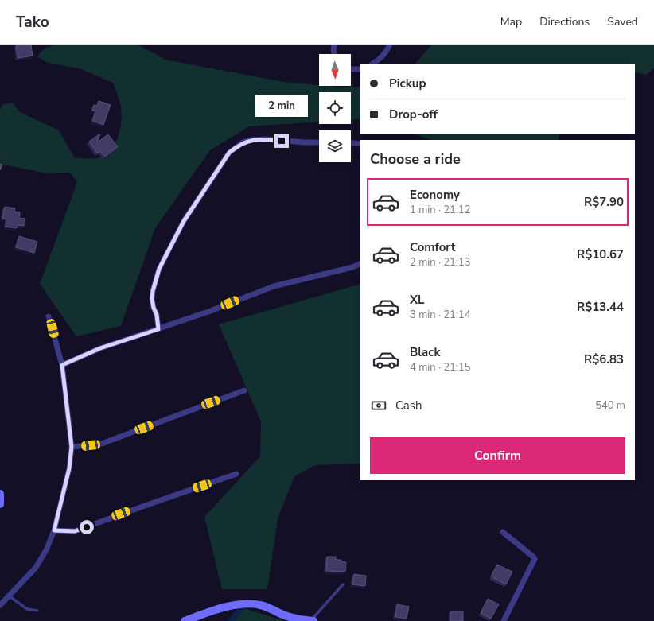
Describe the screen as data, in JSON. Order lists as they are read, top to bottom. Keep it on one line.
{"north":"bottom","page":{"header":"Tako","nav":["Map","Directions","Saved"],"banner":["Pickup","Drop-off"],"bubble":"2 min","heading":"Choose a ride","list":[{"name":"Economy","note":"1 min · 21:12","value":"R$7.90"},{"name":"Comfort","note":"2 min · 21:13","value":"R$10.67"},{"name":"XL","note":"3 min · 21:14","value":"R$13.44"},{"name":"Black","note":"4 min · 21:15","value":"R$6.83"}],"pay":["Cash","540 m"],"buttons":"Confirm"}}
